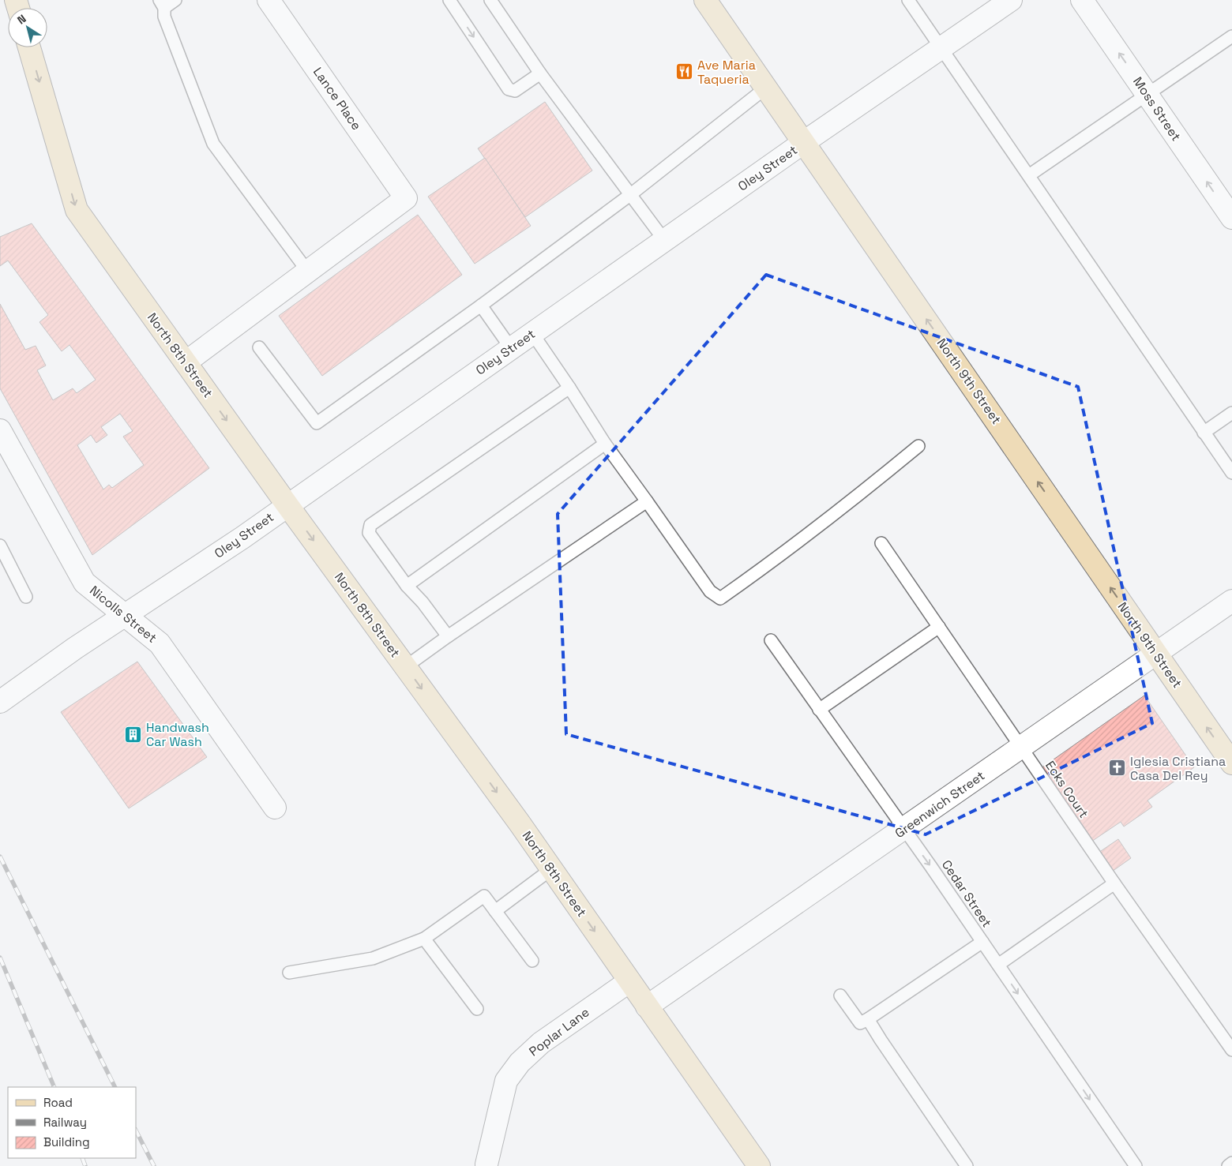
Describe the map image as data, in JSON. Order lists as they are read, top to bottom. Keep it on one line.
{"streets":{"main road":["North 8th Street","North 9th Street"],"street":["Lance Place","Moss Street","Oley Street","Nicolls Street","Greenwich Street","Poplar Lane"],"lane":["Ecks Court","Cedar Street"]},"crossings":[["Oley Street","North 8th Street"],["Oley Street","North 9th Street"],["Oley Street","Nicolls Street"],["North 8th Street","Greenwich Street"],["North 8th Street","Poplar Lane"],["North 9th Street","Greenwich Street"],["Ecks Court","Greenwich Street"],["Greenwich Street","Cedar Street"]],"one_way":["Moss Street","North 8th Street","North 9th Street","Cedar Street"],"places":{"restaurant":["Ave Maria Taqueria"],"building":["Handwash Car Wash"],"church":["Iglesia Cristiana Casa Del Rey"]},"legend":["Road","Railway","Building"],"north":"top left"}
